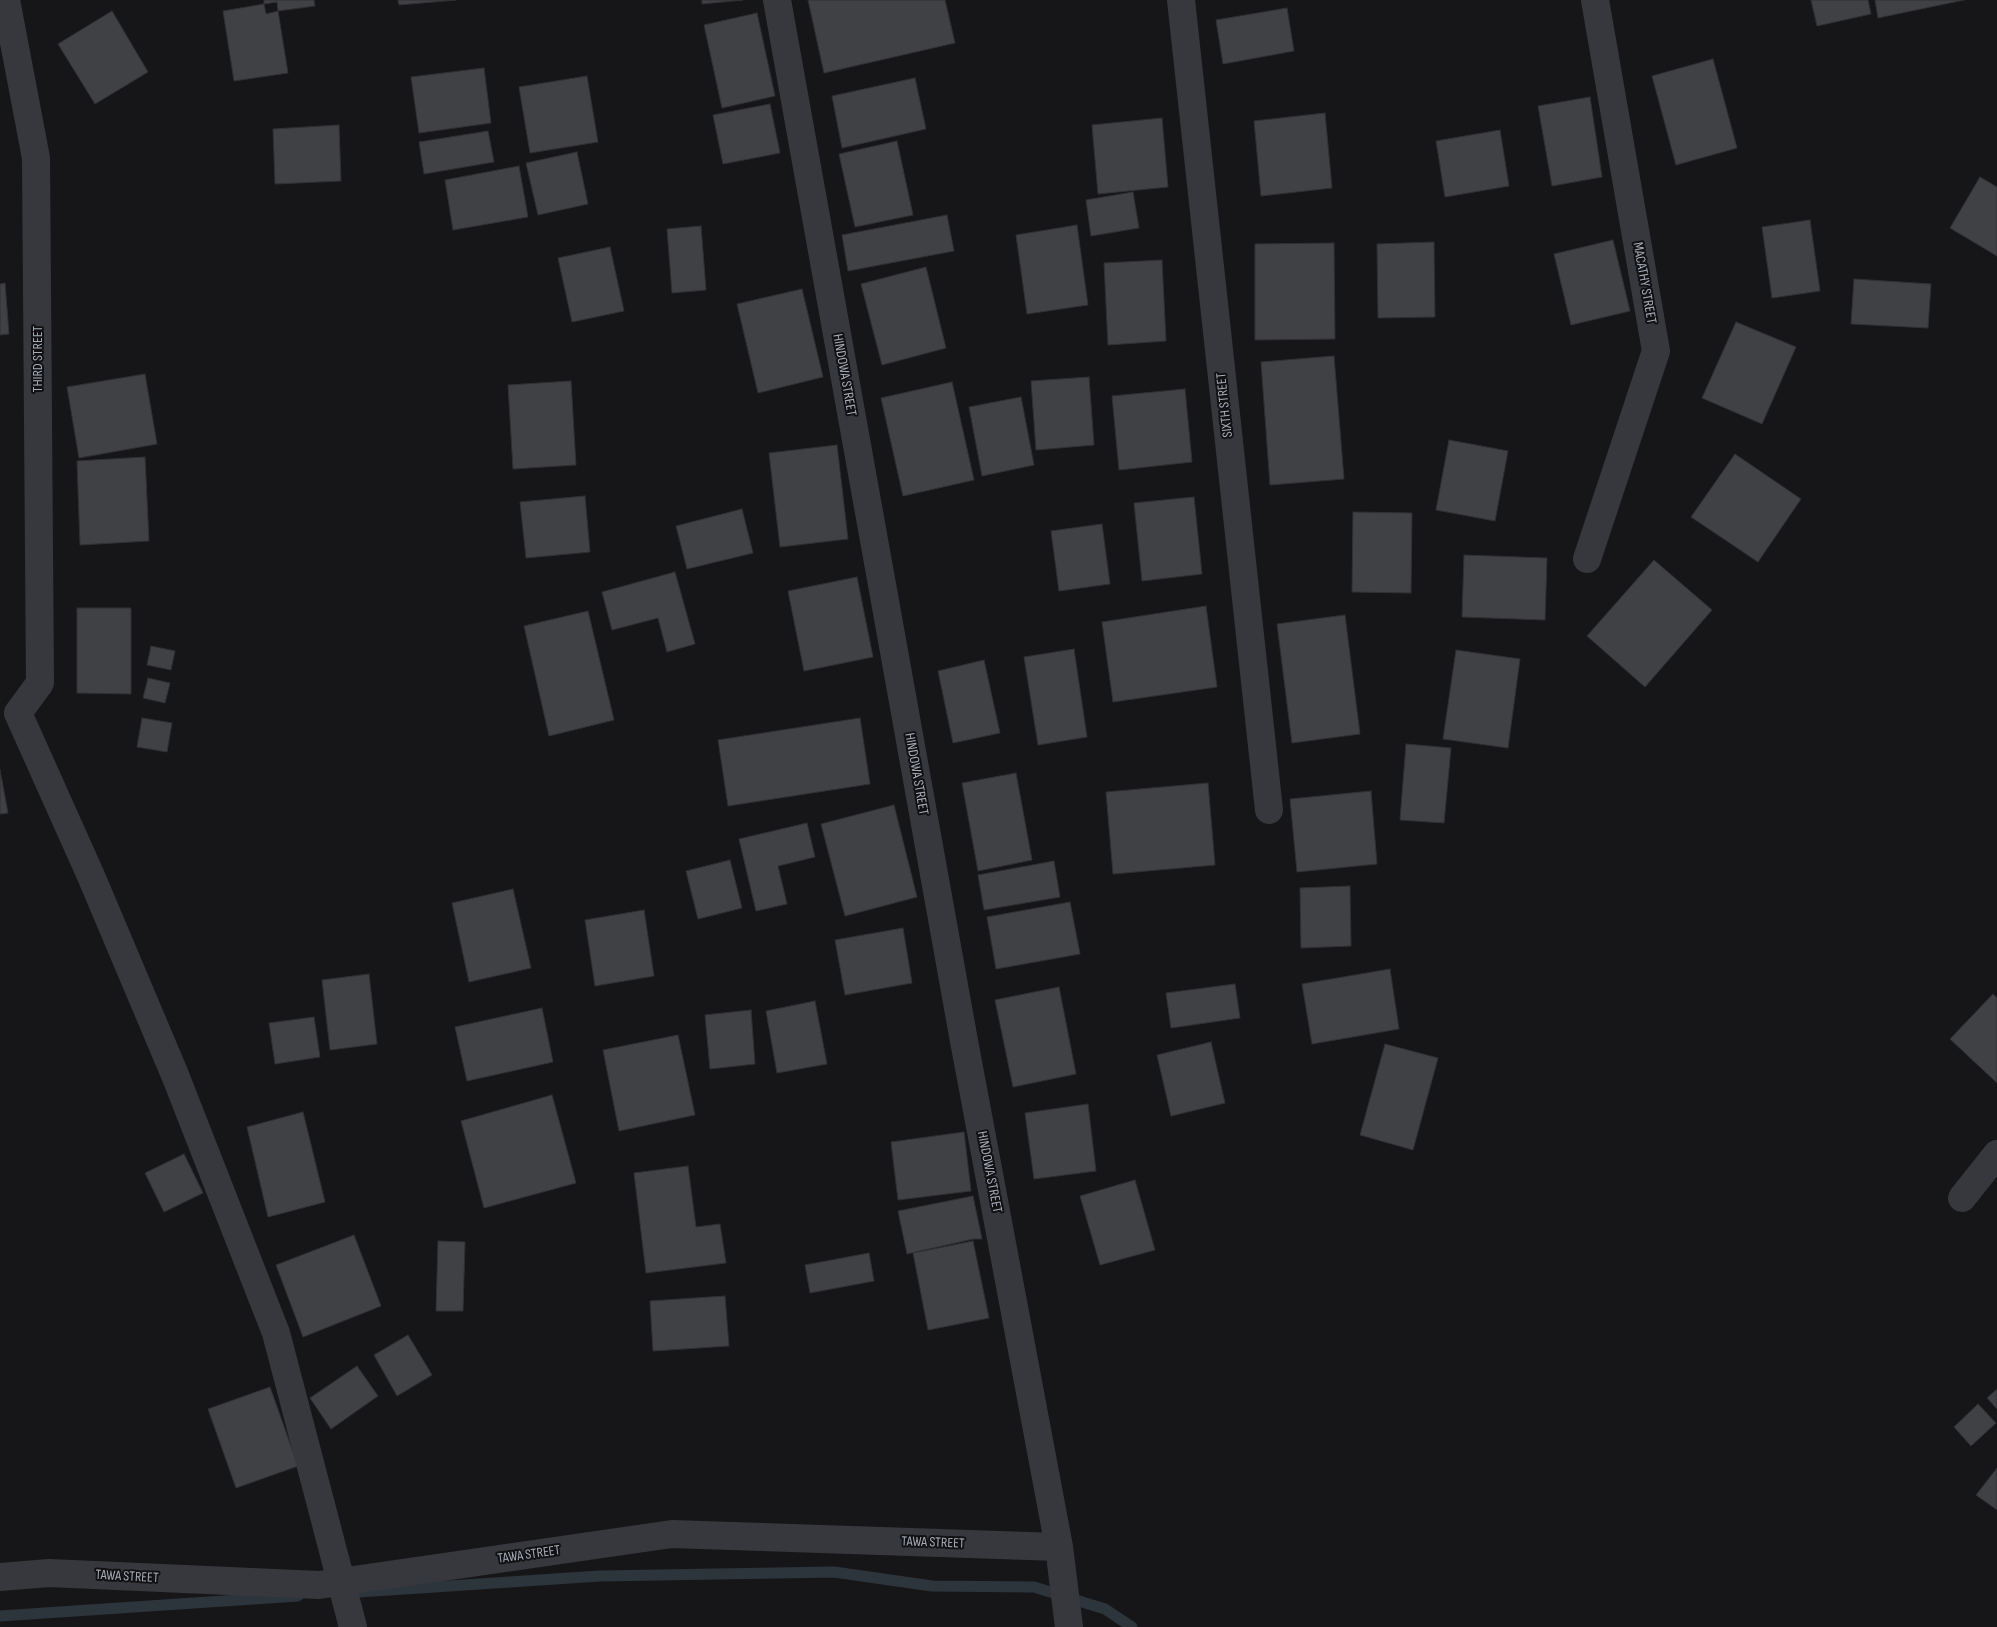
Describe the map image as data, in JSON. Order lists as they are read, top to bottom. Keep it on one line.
{"streets":{"street":["MACATHY STREET","THIRD STREET","HINDOWA STREET","SIXTH STREET","TAWA STREET"]},"crossings":[["HINDOWA STREET","TAWA STREET"]]}
